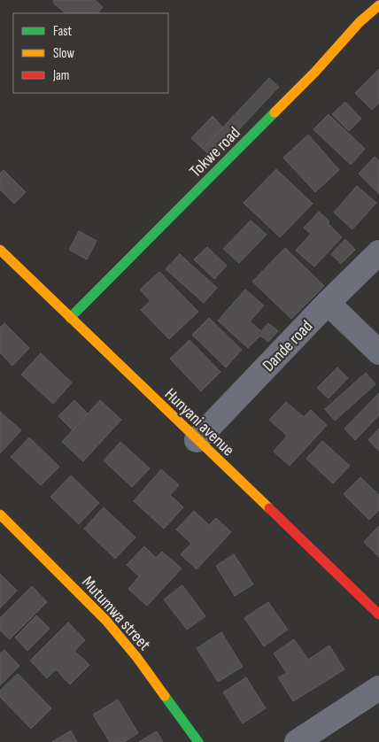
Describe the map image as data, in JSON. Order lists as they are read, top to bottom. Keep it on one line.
{"streets":{"street":["Tokwe road","Dande road","Hunyani avenue","Mutumwa street"]},"crossings":[["Tokwe road","Hunyani avenue"],["Dande road","Hunyani avenue"]],"legend":["Fast","Slow","Jam"]}
